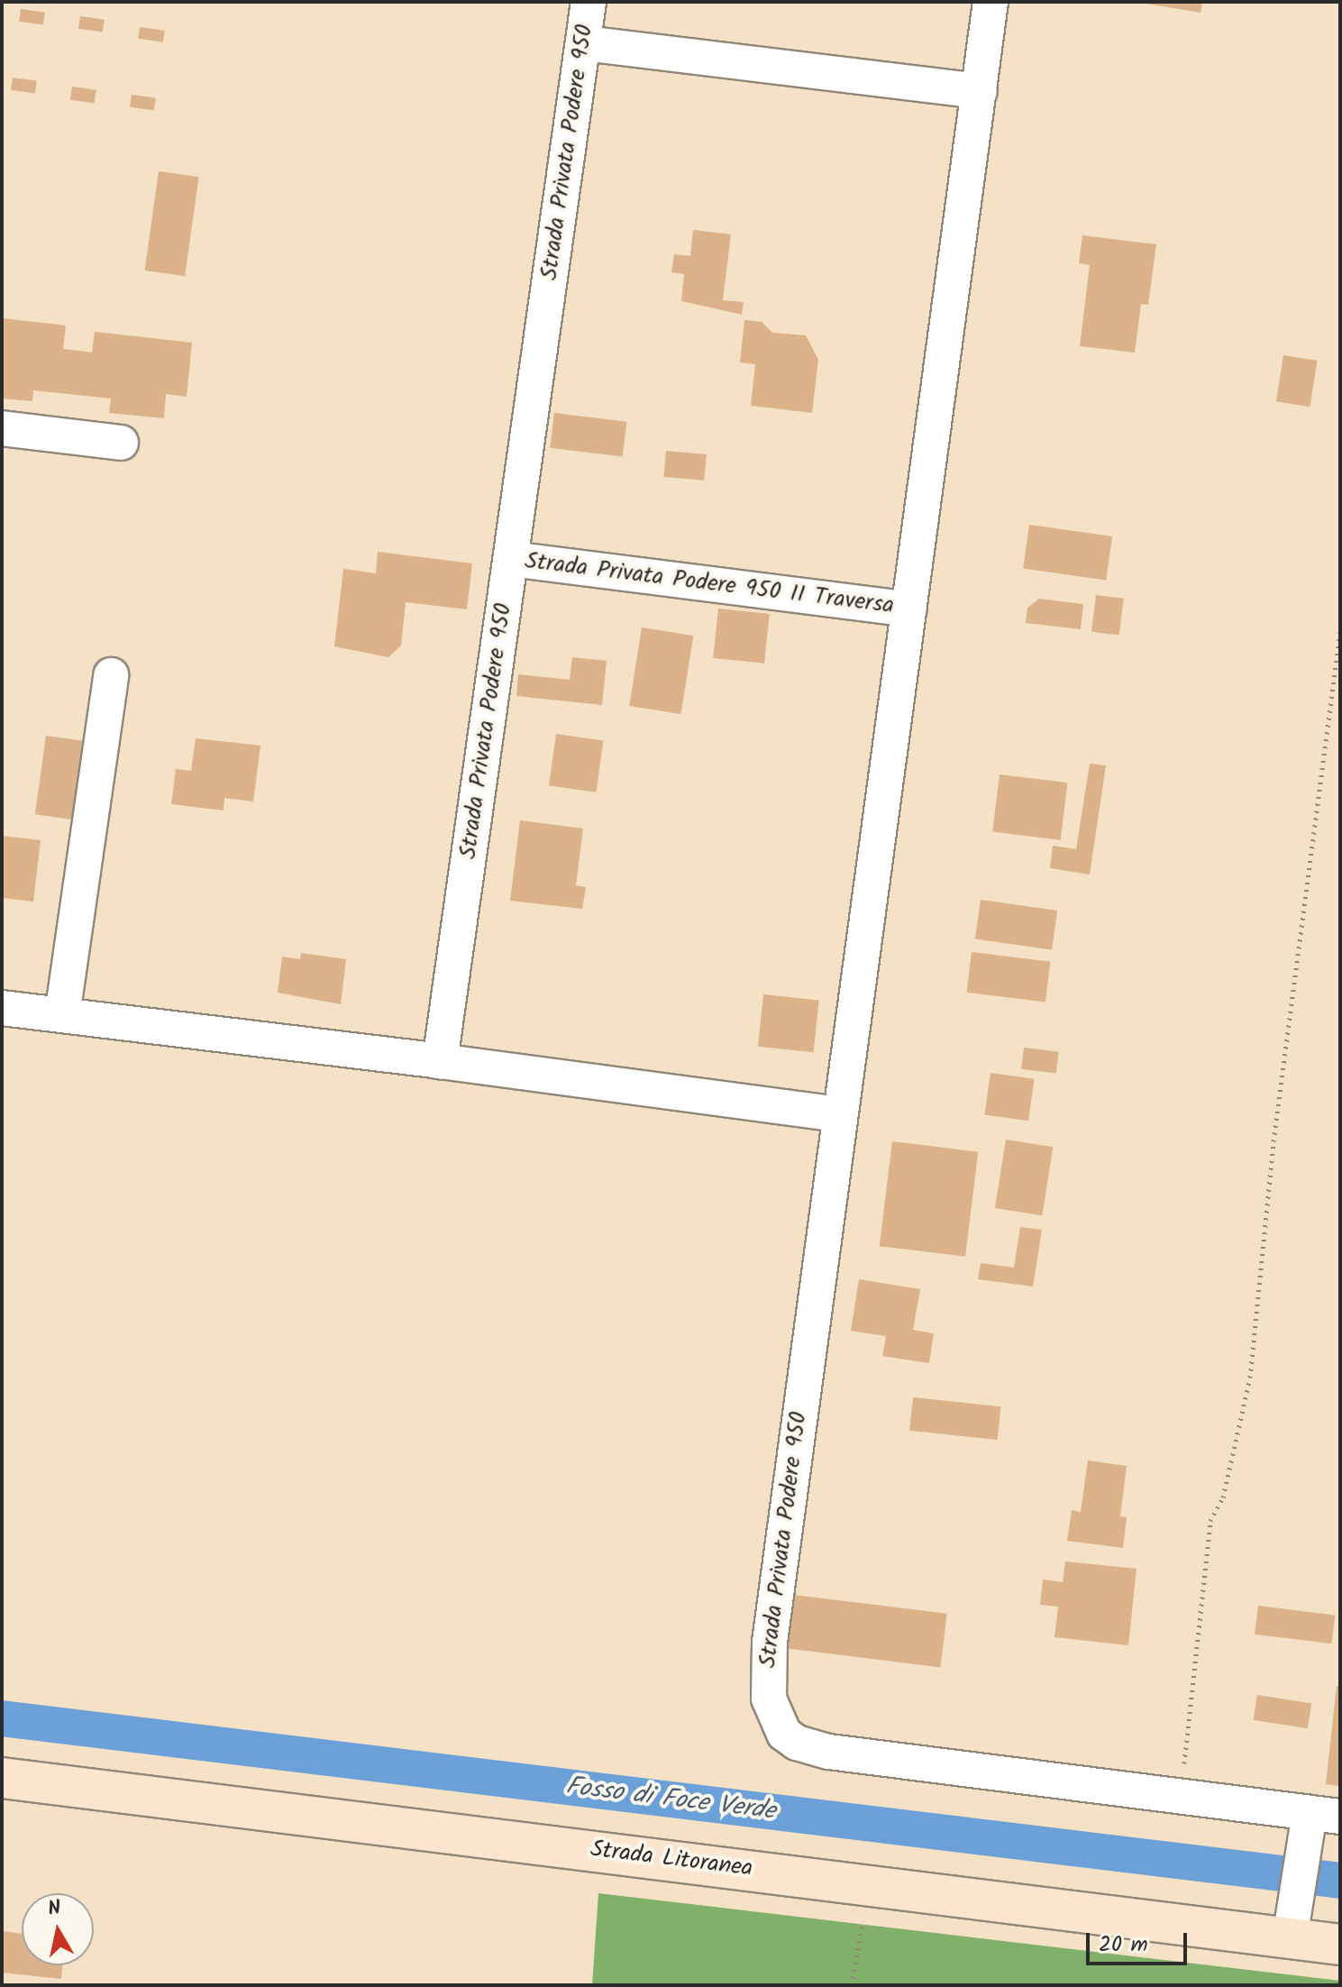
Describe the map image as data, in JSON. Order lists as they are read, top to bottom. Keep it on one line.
{"streets":{"main road":["Strada Litoranea"],"street":["Strada Privata Podere 950","Strada Privata Podere 950 II Traversa"]},"crossings":[["Strada Privata Podere 950","Strada Privata Podere 950 II Traversa"],["Strada Privata Podere 950","Strada Litoranea"]],"water":["Fosso di Foce Verde"],"scale_bar":"20 m","north":"top"}
